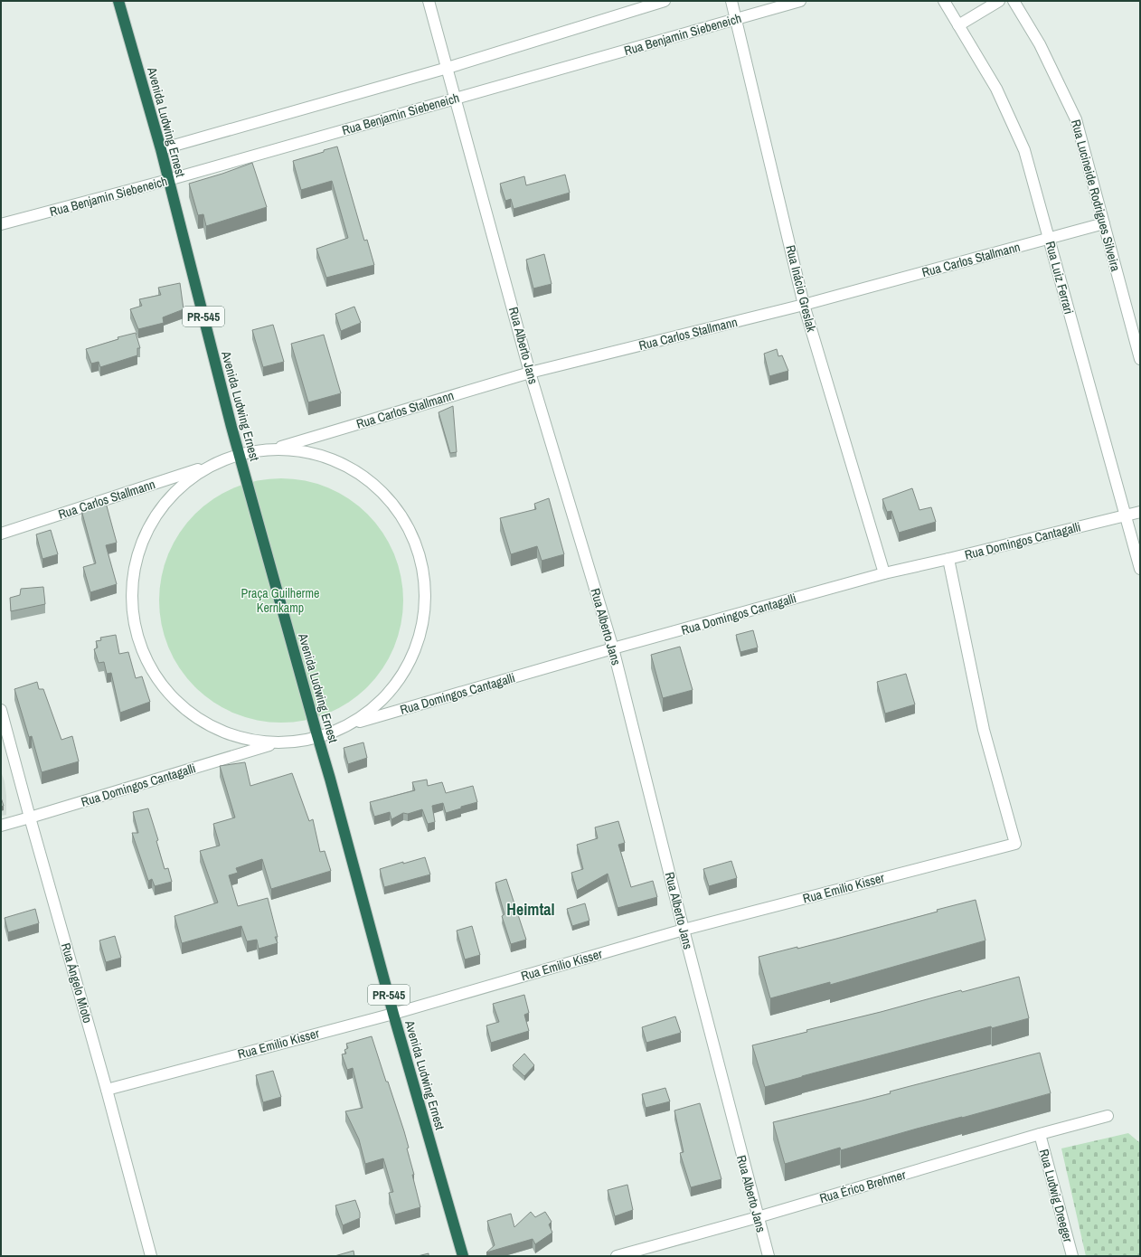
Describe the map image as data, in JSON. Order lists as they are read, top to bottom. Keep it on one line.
{"streets":{"highway":["Avenida Ludwing Ernest","PR-545"],"street":["Rua Benjamin Siebeneich","Rua Lucineide Rodrigues Silveira","Rua Carlos Stallmann","Rua Luiz Ferrari","Rua Inácio Greslak","Rua Alberto Jans","Rua Domingos Cantagalli","Rua Emilio Kisser","Rua Ángelo Mioto","Rua Érico Brehmer","Rua Ludwig Dreeger"]},"crossings":[["Rua Benjamin Siebeneich","Avenida Ludwing Ernest"],["Rua Benjamin Siebeneich","Rua Inácio Greslak"],["Rua Benjamin Siebeneich","Rua Alberto Jans"],["Avenida Ludwing Ernest","Rua Domingos Cantagalli"],["Avenida Ludwing Ernest","Rua Emilio Kisser"],["Rua Lucineide Rodrigues Silveira","Rua Carlos Stallmann"],["Rua Carlos Stallmann","Rua Luiz Ferrari"],["Rua Carlos Stallmann","Rua Inácio Greslak"],["Rua Carlos Stallmann","Rua Alberto Jans"],["Rua Luiz Ferrari","Rua Domingos Cantagalli"],["Rua Inácio Greslak","Rua Domingos Cantagalli"],["Rua Alberto Jans","Rua Domingos Cantagalli"],["Rua Alberto Jans","Rua Emilio Kisser"],["Rua Alberto Jans","Rua Érico Brehmer"],["Rua Domingos Cantagalli","Rua Emilio Kisser"],["Rua Domingos Cantagalli","Rua Ángelo Mioto"],["Rua Emilio Kisser","Rua Ángelo Mioto"],["Rua Érico Brehmer","Rua Ludwig Dreeger"]],"districts":["Heimtal"],"parks":["Praça Guilherme Kernkamp"]}
